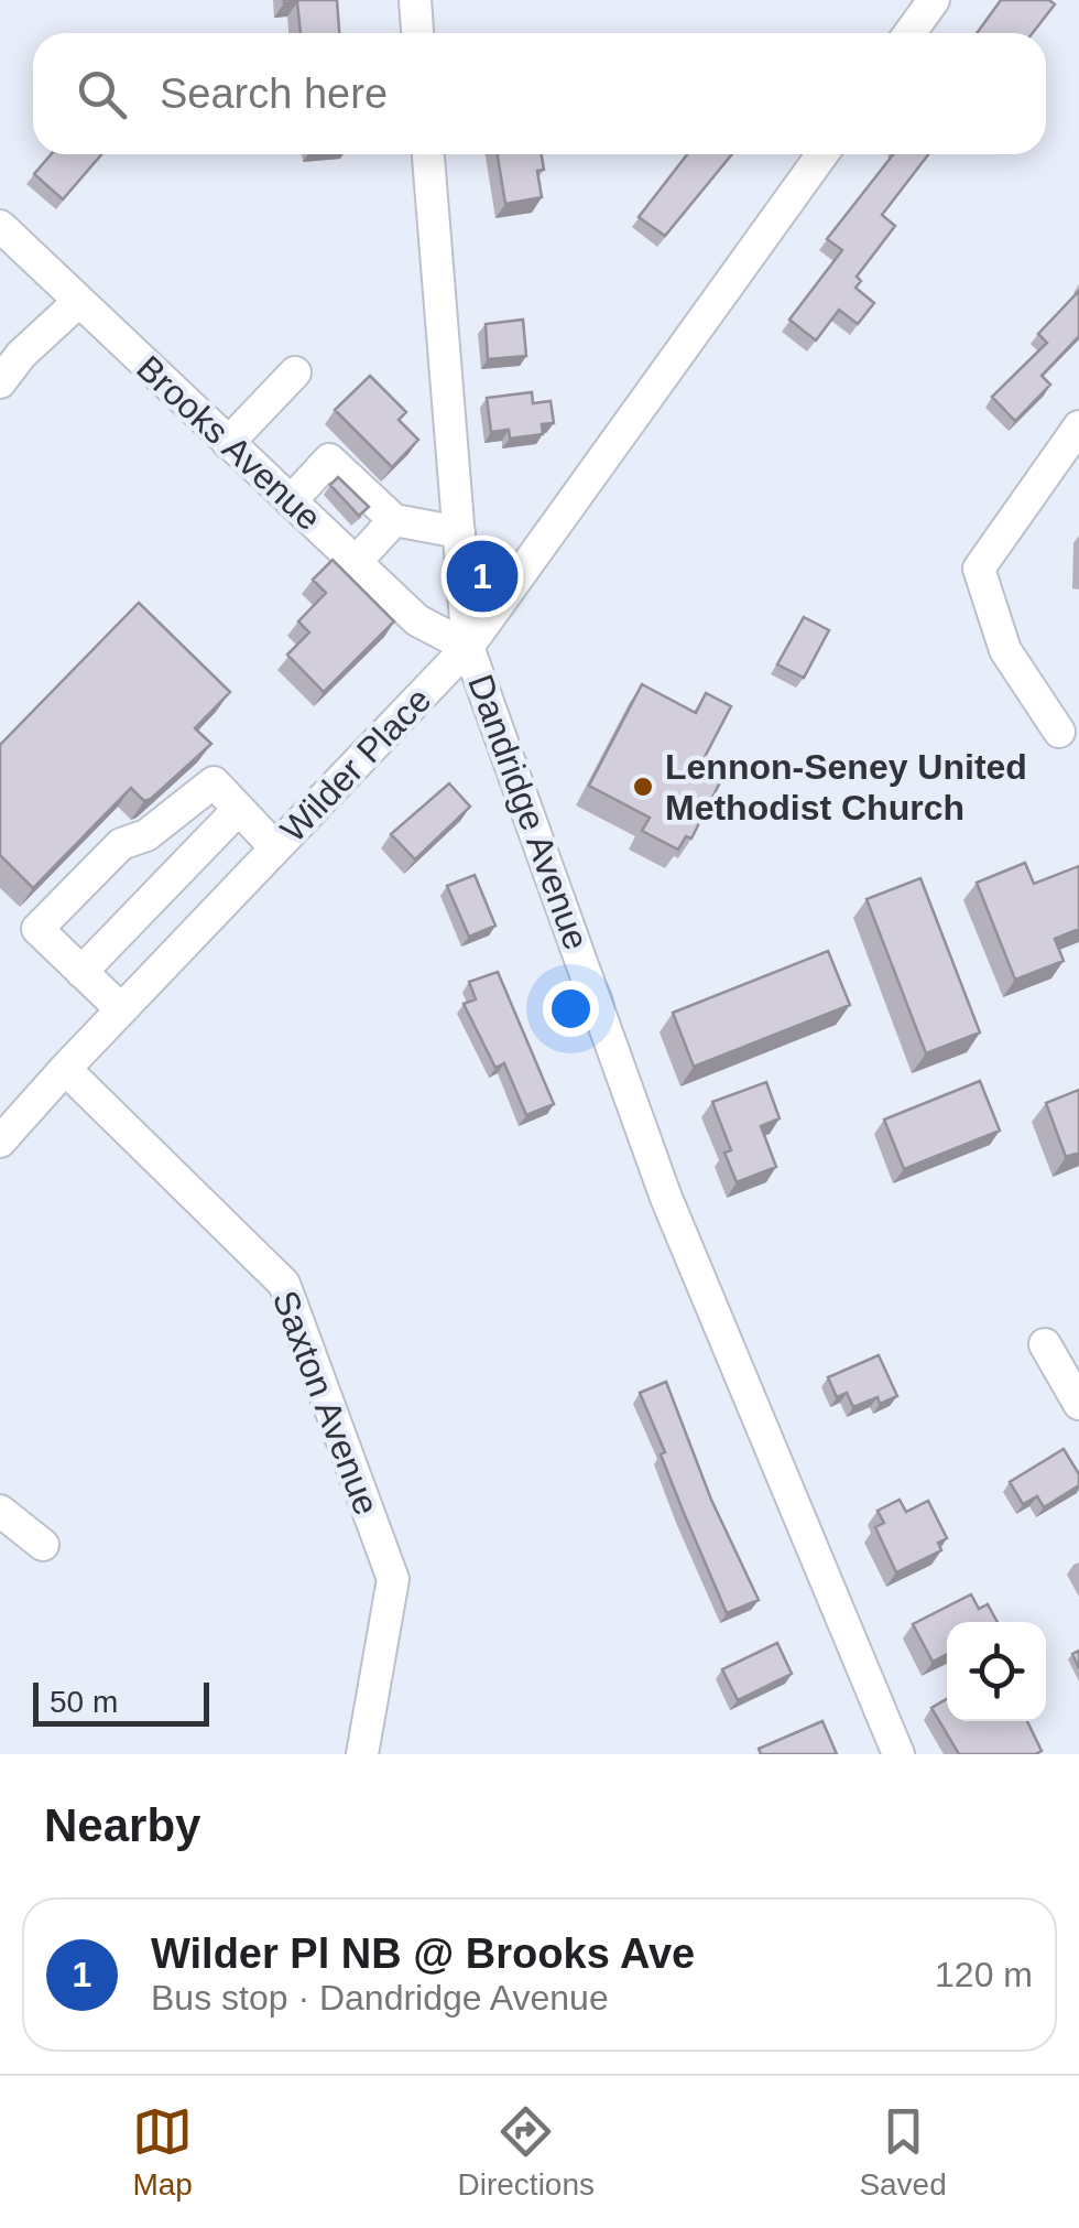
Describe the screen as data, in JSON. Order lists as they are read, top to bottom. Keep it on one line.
{"streets":{"street":["Brooks Avenue","Wilder Place","Dandridge Avenue","Saxton Avenue"]},"crossings":[["Brooks Avenue","Wilder Place"],["Brooks Avenue","Dandridge Avenue"],["Wilder Place","Dandridge Avenue"],["Wilder Place","Saxton Avenue"]],"places":["Lennon-Seney United Methodist Church"],"scale_bar":"50 m","page":{"search":"Search here","pins":"1","scale":"50 m","heading":"Nearby","list":[{"mark":"1","name":"Wilder Pl NB @ Brooks Ave","note":"Bus stop · Dandridge Avenue","value":"120 m"}],"nav":["Map","Directions","Saved"]}}
